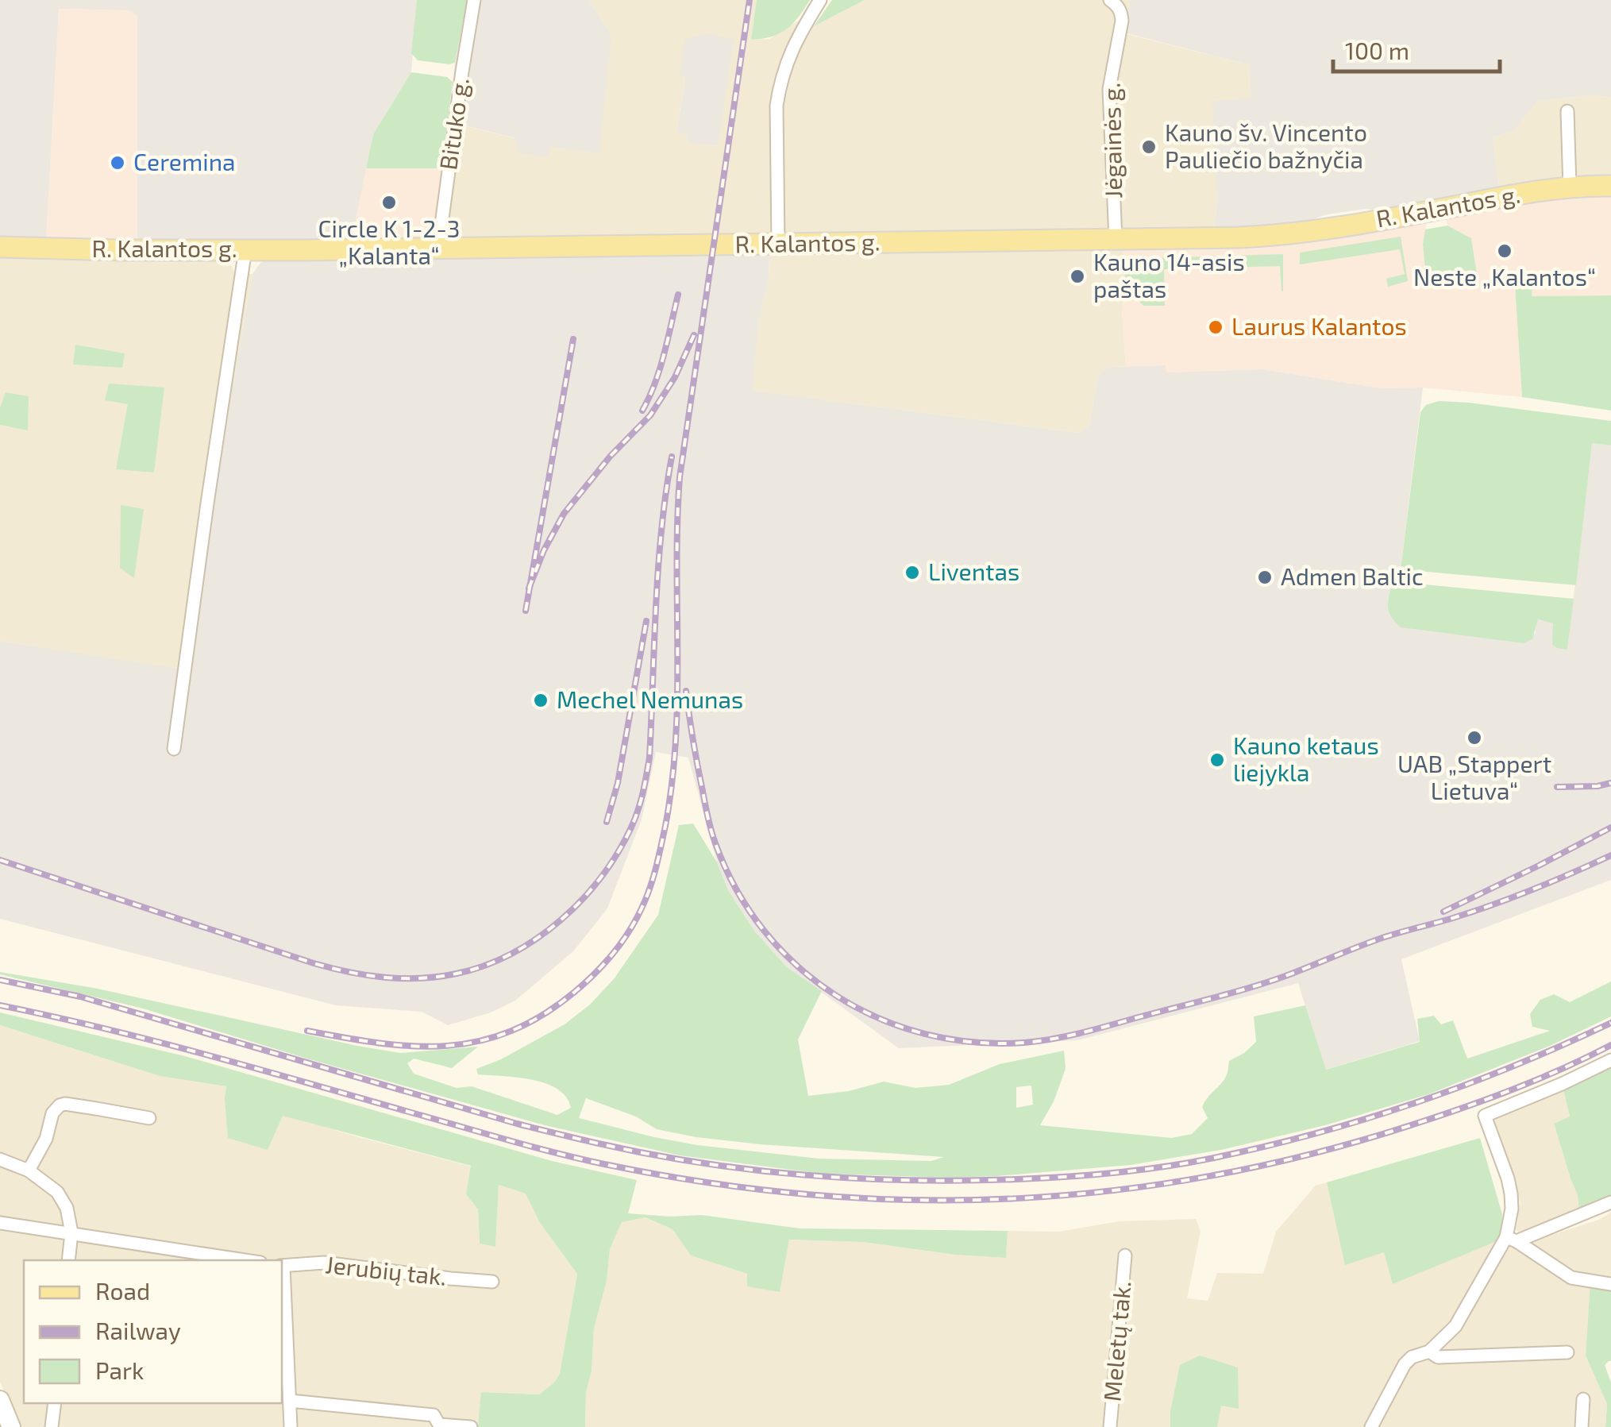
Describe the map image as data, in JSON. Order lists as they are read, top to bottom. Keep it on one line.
{"streets":{"main road":["R. Kalantos g."],"street":["Bituko g.","Jėgainės g.","Jerubių tak.","Meletų tak."]},"crossings":[["Bituko g.","R. Kalantos g."],["Jėgainės g.","R. Kalantos g."]],"places":["Kauno šv. Vincento Pauliečio bažnyčia","Ceremina","Circle K 1-2-3 „Kalanta“","Neste „Kalantos“","Kauno 14-asis paštas","Laurus Kalantos","Liventas","Admen Baltic","Mechel Nemunas","UAB „Stappert Lietuva“","Kauno ketaus liejykla"],"legend":["Road","Railway","Park"],"scale_bar":"100 m"}
